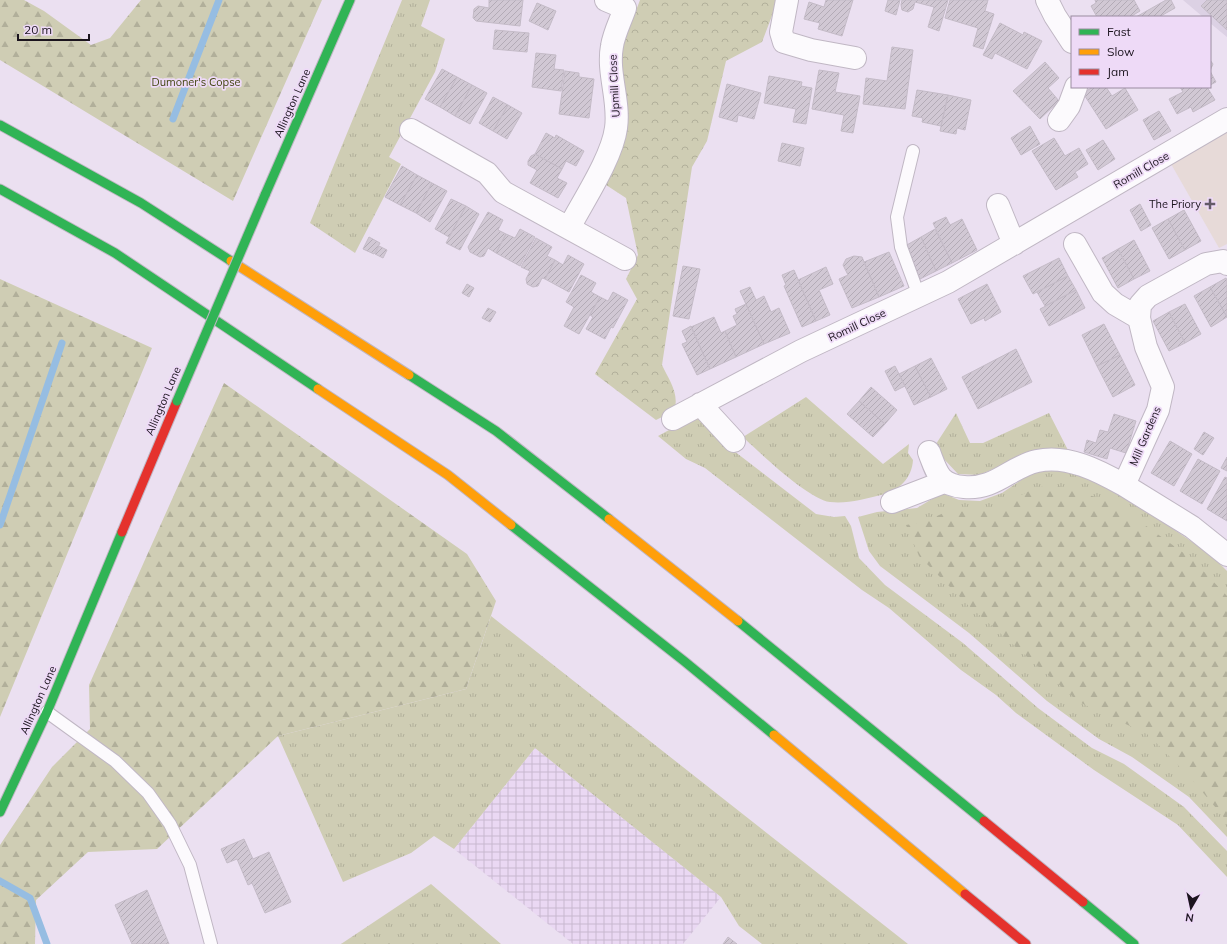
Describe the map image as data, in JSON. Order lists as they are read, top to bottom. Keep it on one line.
{"streets":{"main road":["Allington Lane"],"street":["Upmill Close","Romill Close","Mill Gardens"]},"parks":["Dumoner's Copse"],"places":{"health":["The Priory"]},"legend":["Fast","Slow","Jam"],"scale_bar":"20 m","north":"bottom"}
